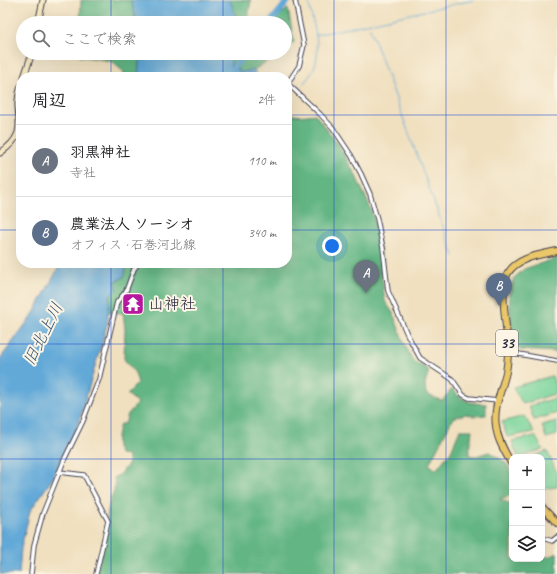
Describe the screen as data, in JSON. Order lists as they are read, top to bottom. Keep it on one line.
{"streets":{"main road":["33"]},"water":["旧北上川"],"places":{"temple":["山神社"]},"page":{"search":"ここで検索","heading":["周辺","2件"],"list":[{"mark":"A","name":"羽黒神社","note":"寺社","value":"110 m"},{"mark":"B","name":"農業法人 ソーシオ","note":"オフィス · 石巻河北線","value":"340 m"}],"pins":["A","B"],"map_buttons":["+","−"]}}
